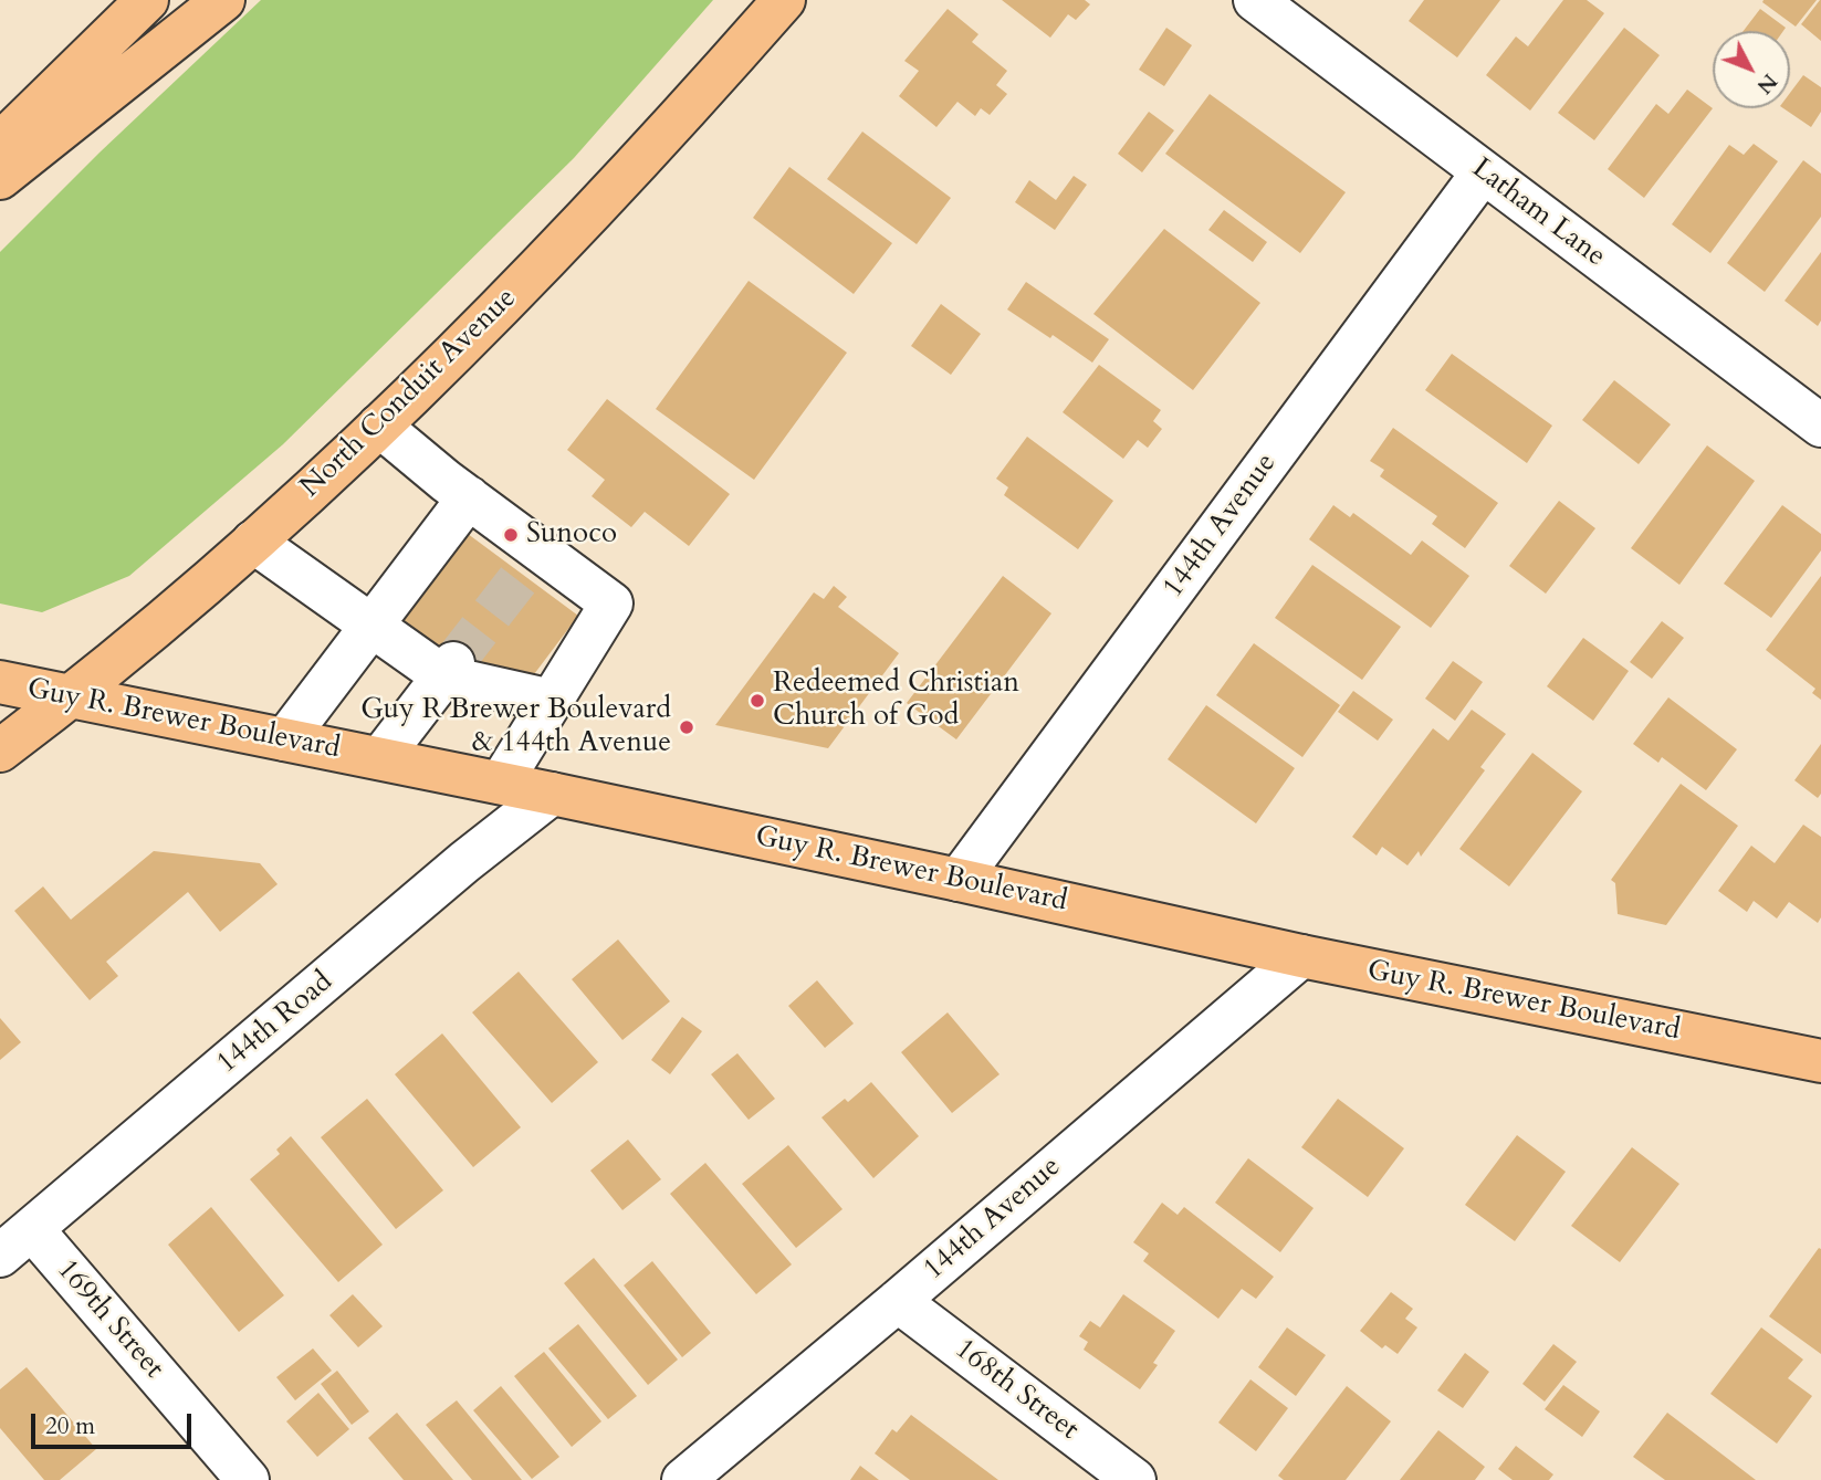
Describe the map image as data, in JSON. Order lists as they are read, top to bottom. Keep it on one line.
{"streets":{"main road":["North Conduit Avenue","Guy R. Brewer Boulevard"],"street":["Latham Lane","144th Avenue","144th Road","169th Street","168th Street"]},"crossings":[["Latham Lane","144th Avenue"],["North Conduit Avenue","Guy R. Brewer Boulevard"],["144th Avenue","Guy R. Brewer Boulevard"],["144th Avenue","168th Street"],["Guy R. Brewer Boulevard","144th Road"],["144th Road","169th Street"]],"places":["Sunoco","Redeemed Christian Church of God","Guy R Brewer Boulevard & 144th Avenue"],"scale_bar":"20 m","north":"bottom right"}
